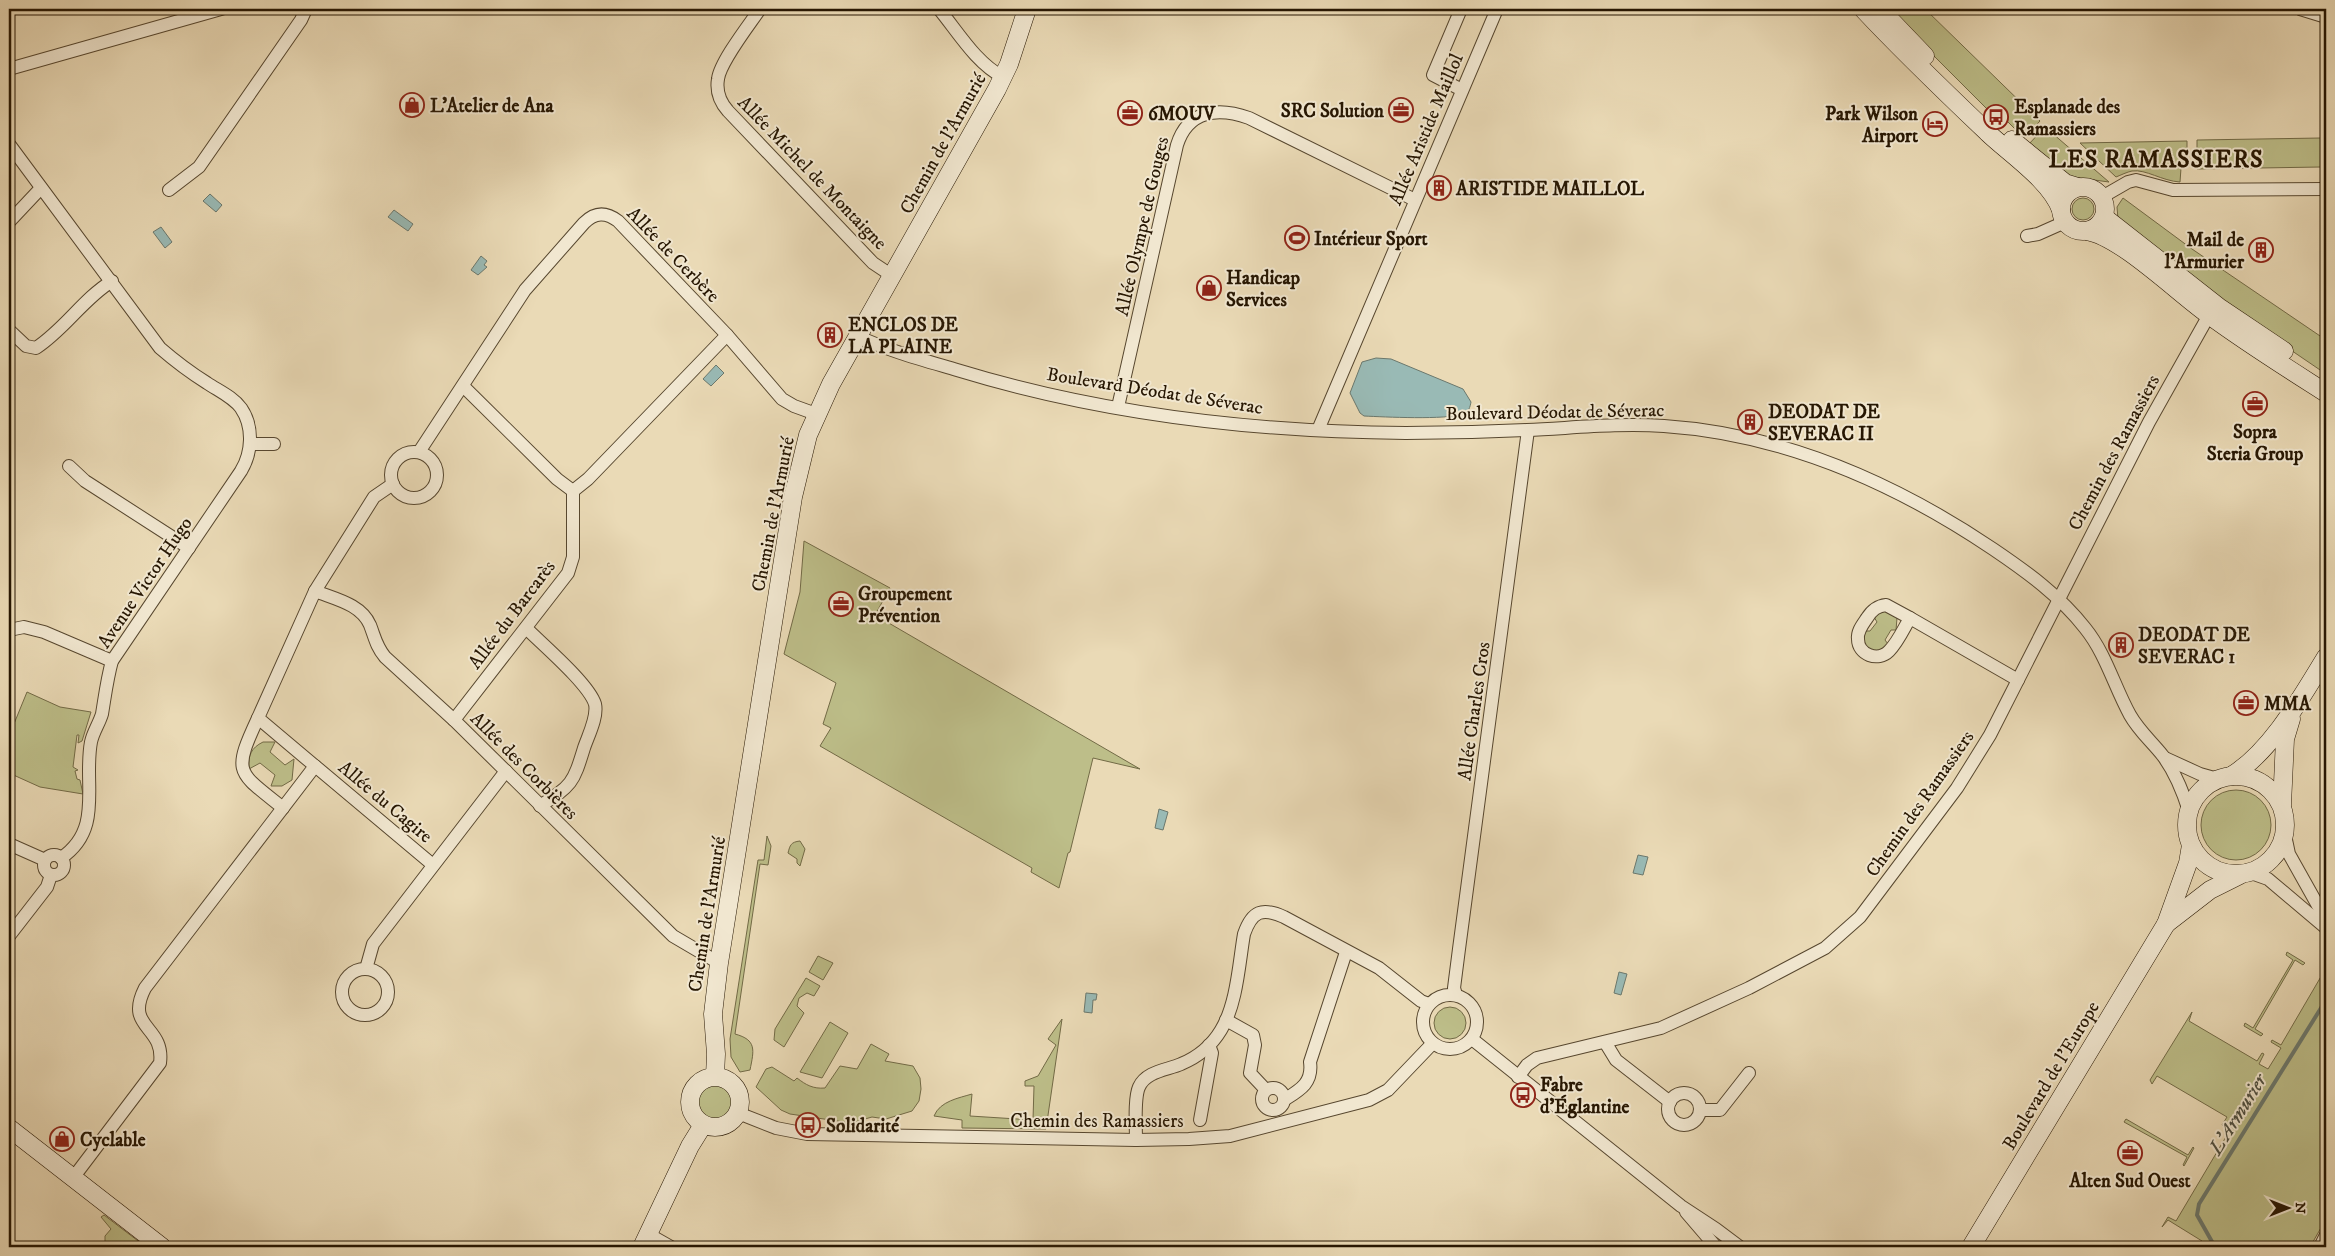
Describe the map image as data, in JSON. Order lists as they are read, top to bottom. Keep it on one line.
{"streets":{"street":["Allée Aristide Maillol","Chemin de l'Armurié","Allée Michel de Montaigne","Allée Olympe de Gouges","Allée de Cerbère","Boulevard Déodat de Séverac","Chemin des Ramassiers","Avenue Victor Hugo","Allée du Barcarès","Allée Charles Cros","Allée des Corbières","Allée du Cagire","Boulevard de l'Europe"]},"crossings":[["Allée Aristide Maillol","Allée Olympe de Gouges"],["Allée Aristide Maillol","Boulevard Déodat de Séverac"],["Chemin de l'Armurié","Allée Michel de Montaigne"],["Chemin de l'Armurié","Allée de Cerbère"],["Chemin de l'Armurié","Boulevard Déodat de Séverac"],["Chemin de l'Armurié","Chemin des Ramassiers"],["Chemin de l'Armurié","Allée des Corbières"],["Allée Olympe de Gouges","Boulevard Déodat de Séverac"],["Boulevard Déodat de Séverac","Chemin des Ramassiers"],["Boulevard Déodat de Séverac","Allée Charles Cros"],["Boulevard Déodat de Séverac","Boulevard de l'Europe"],["Chemin des Ramassiers","Allée Charles Cros"],["Allée du Barcarès","Allée des Corbières"],["Allée des Corbières","Allée du Cagire"]],"districts":["LES RAMASSIERS"],"water":["L'Armurier"],"places":{"shop":["L'Atelier de Ana","Handicap Services","Cyclable"],"office":["SRC Solution","6MOUV","Sopra Steria Group","Groupement Prévention","MMA","Alten Sud Ouest"],"bus stop":["Esplanade des Ramassiers","Fabre d'Églantine","Solidarité"],"hotel":["Park Wilson Airport"],"building":["ARISTIDE MAILLOL","Mail de l'Armurier","ENCLOS DE LA PLAINE","DEODAT DE SEVERAC II","DEODAT DE SEVERAC 1"],"sports":["Intérieur Sport"]},"north":"right"}
